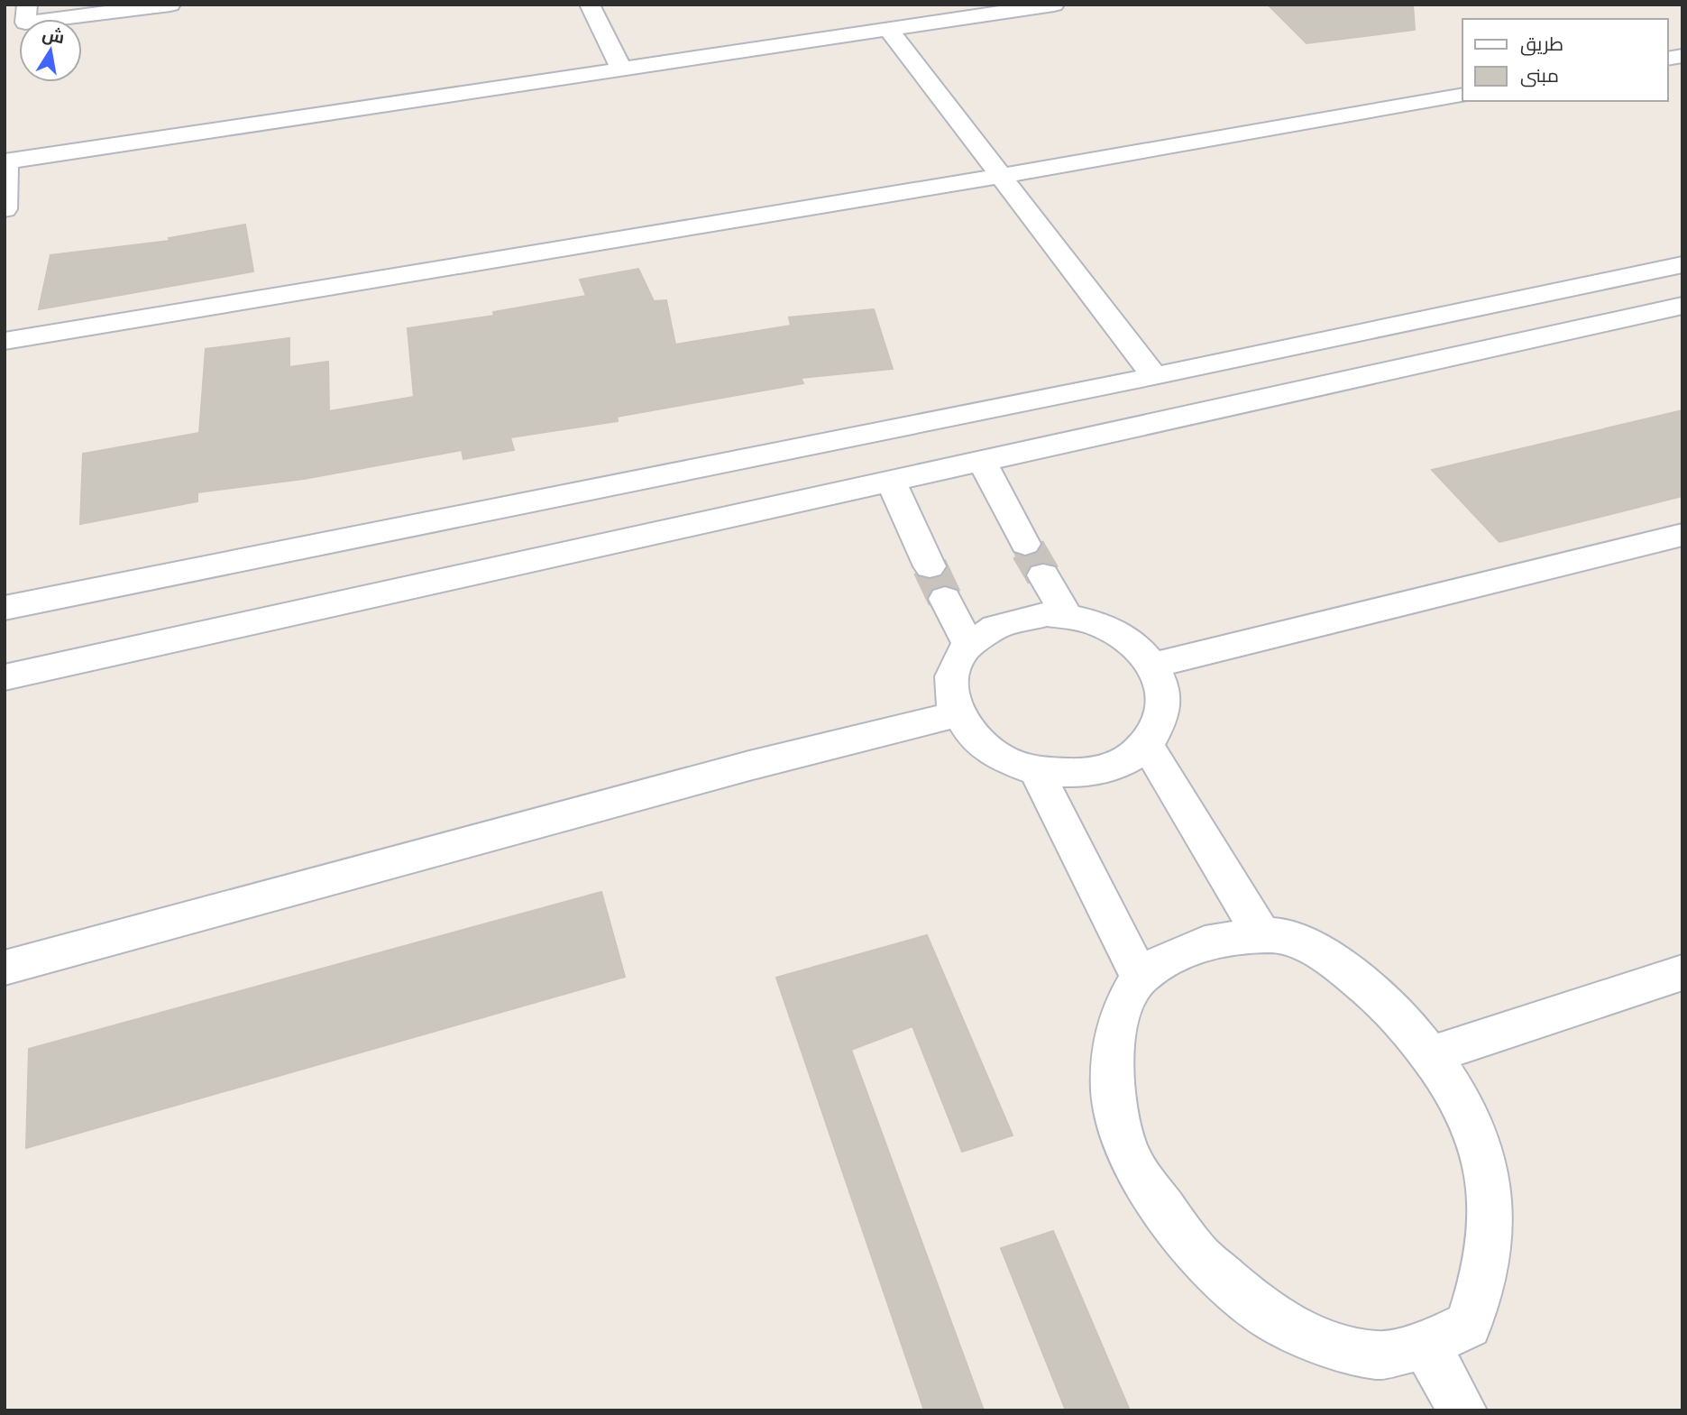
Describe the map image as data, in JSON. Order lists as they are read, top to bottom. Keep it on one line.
{"legend":["طريق","مبنى"],"north":"top"}
